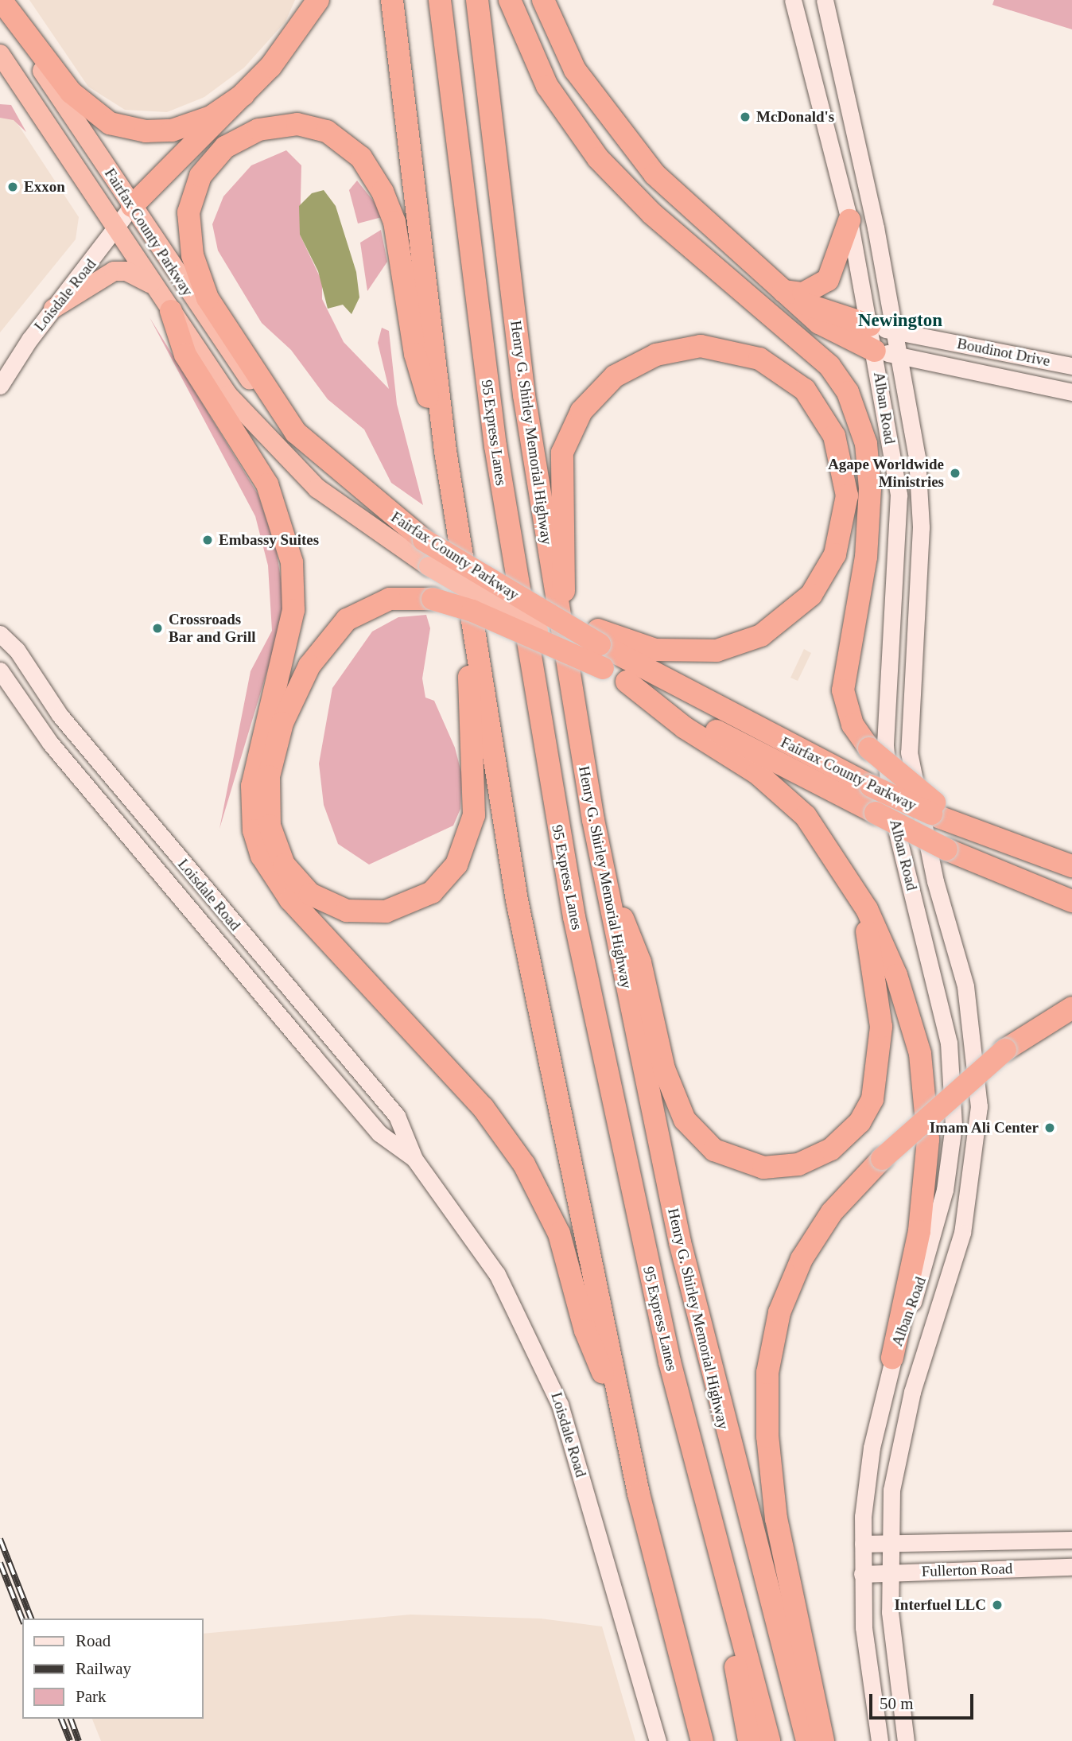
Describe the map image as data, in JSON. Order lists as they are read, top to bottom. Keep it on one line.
{"streets":{"highway":["Fairfax County Parkway","95 Express Lanes","Henry G. Shirley Memorial Highway"],"main road":["Loisdale Road","Boudinot Drive","Alban Road","Fullerton Road"]},"crossings":[["Fairfax County Parkway","Loisdale Road"],["Fairfax County Parkway","Alban Road"],["Boudinot Drive","Alban Road"],["Alban Road","Fullerton Road"]],"districts":["Newington"],"places":["McDonald's","Exxon","Agape Worldwide Ministries","Embassy Suites","Crossroads Bar and Grill","Imam Ali Center","Interfuel LLC"],"legend":["Road","Railway","Park"],"scale_bar":"50 m"}
